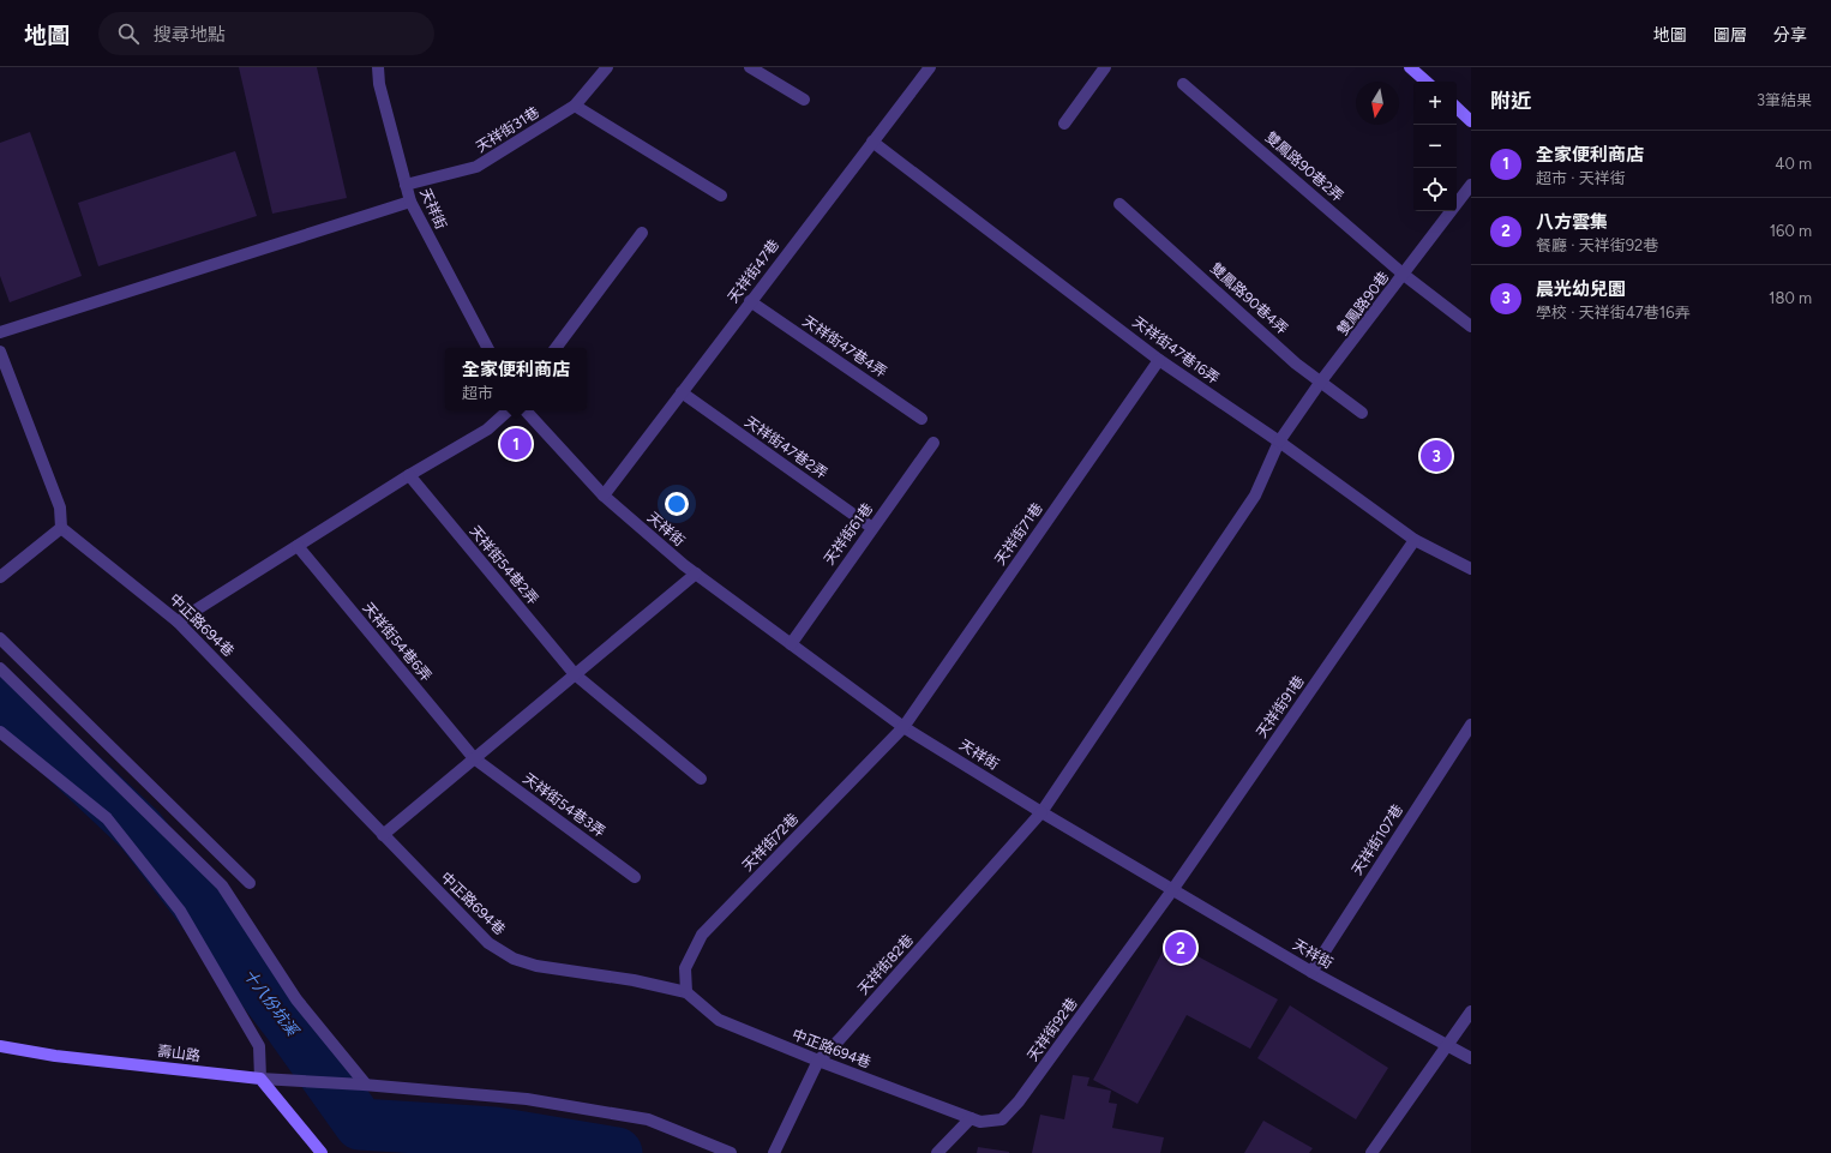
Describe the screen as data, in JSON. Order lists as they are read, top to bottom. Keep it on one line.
{"streets":{"street":["天祥街31巷","雙鳳路90巷2弄","天祥街","天祥街47巷","雙鳳路90巷4弄","雙鳳路90巷","天祥街47巷4弄","天祥街47巷16弄","天祥街47巷2弄","天祥街61巷","天祥街71巷","天祥街54巷2弄","中正路694巷","天祥街54巷6弄","天祥街91巷","天祥街54巷3弄","天祥街107巷","天祥街72巷","天祥街82巷","天祥街92巷","壽山路"]},"crossings":[["天祥街31巷","天祥街"],["雙鳳路90巷2弄","雙鳳路90巷"],["天祥街","天祥街47巷"],["天祥街","天祥街61巷"],["天祥街","天祥街71巷"],["天祥街","天祥街91巷"],["天祥街","天祥街107巷"],["天祥街","天祥街72巷"],["天祥街","天祥街82巷"],["天祥街","天祥街92巷"],["天祥街47巷","天祥街47巷4弄"],["天祥街47巷","天祥街47巷16弄"],["天祥街47巷","天祥街47巷2弄"],["雙鳳路90巷4弄","雙鳳路90巷"],["雙鳳路90巷","天祥街47巷16弄"],["雙鳳路90巷","天祥街82巷"],["天祥街47巷16弄","天祥街71巷"],["天祥街47巷16弄","天祥街91巷"],["天祥街47巷16弄","天祥街82巷"],["天祥街47巷2弄","天祥街61巷"],["天祥街71巷","天祥街72巷"],["中正路694巷","天祥街72巷"],["中正路694巷","天祥街82巷"],["中正路694巷","天祥街92巷"],["天祥街54巷6弄","天祥街54巷3弄"],["天祥街91巷","天祥街92巷"]],"water":["十八份坑溪"],"north":"bottom","page":{"header":"地圖","search":"搜尋地點","nav":["地圖","圖層","分享"],"heading":["附近","3筆結果"],"map_buttons":["+","−"],"list":[{"mark":"1","name":"全家便利商店","note":"超市 · 天祥街","value":"40 m"},{"mark":"2","name":"八方雲集","note":"餐廳 · 天祥街92巷","value":"160 m"},{"mark":"3","name":"晨光幼兒園","note":"學校 · 天祥街47巷16弄","value":"180 m"}],"popup":["全家便利商店","超市"],"pins":["1","3","2"]}}
